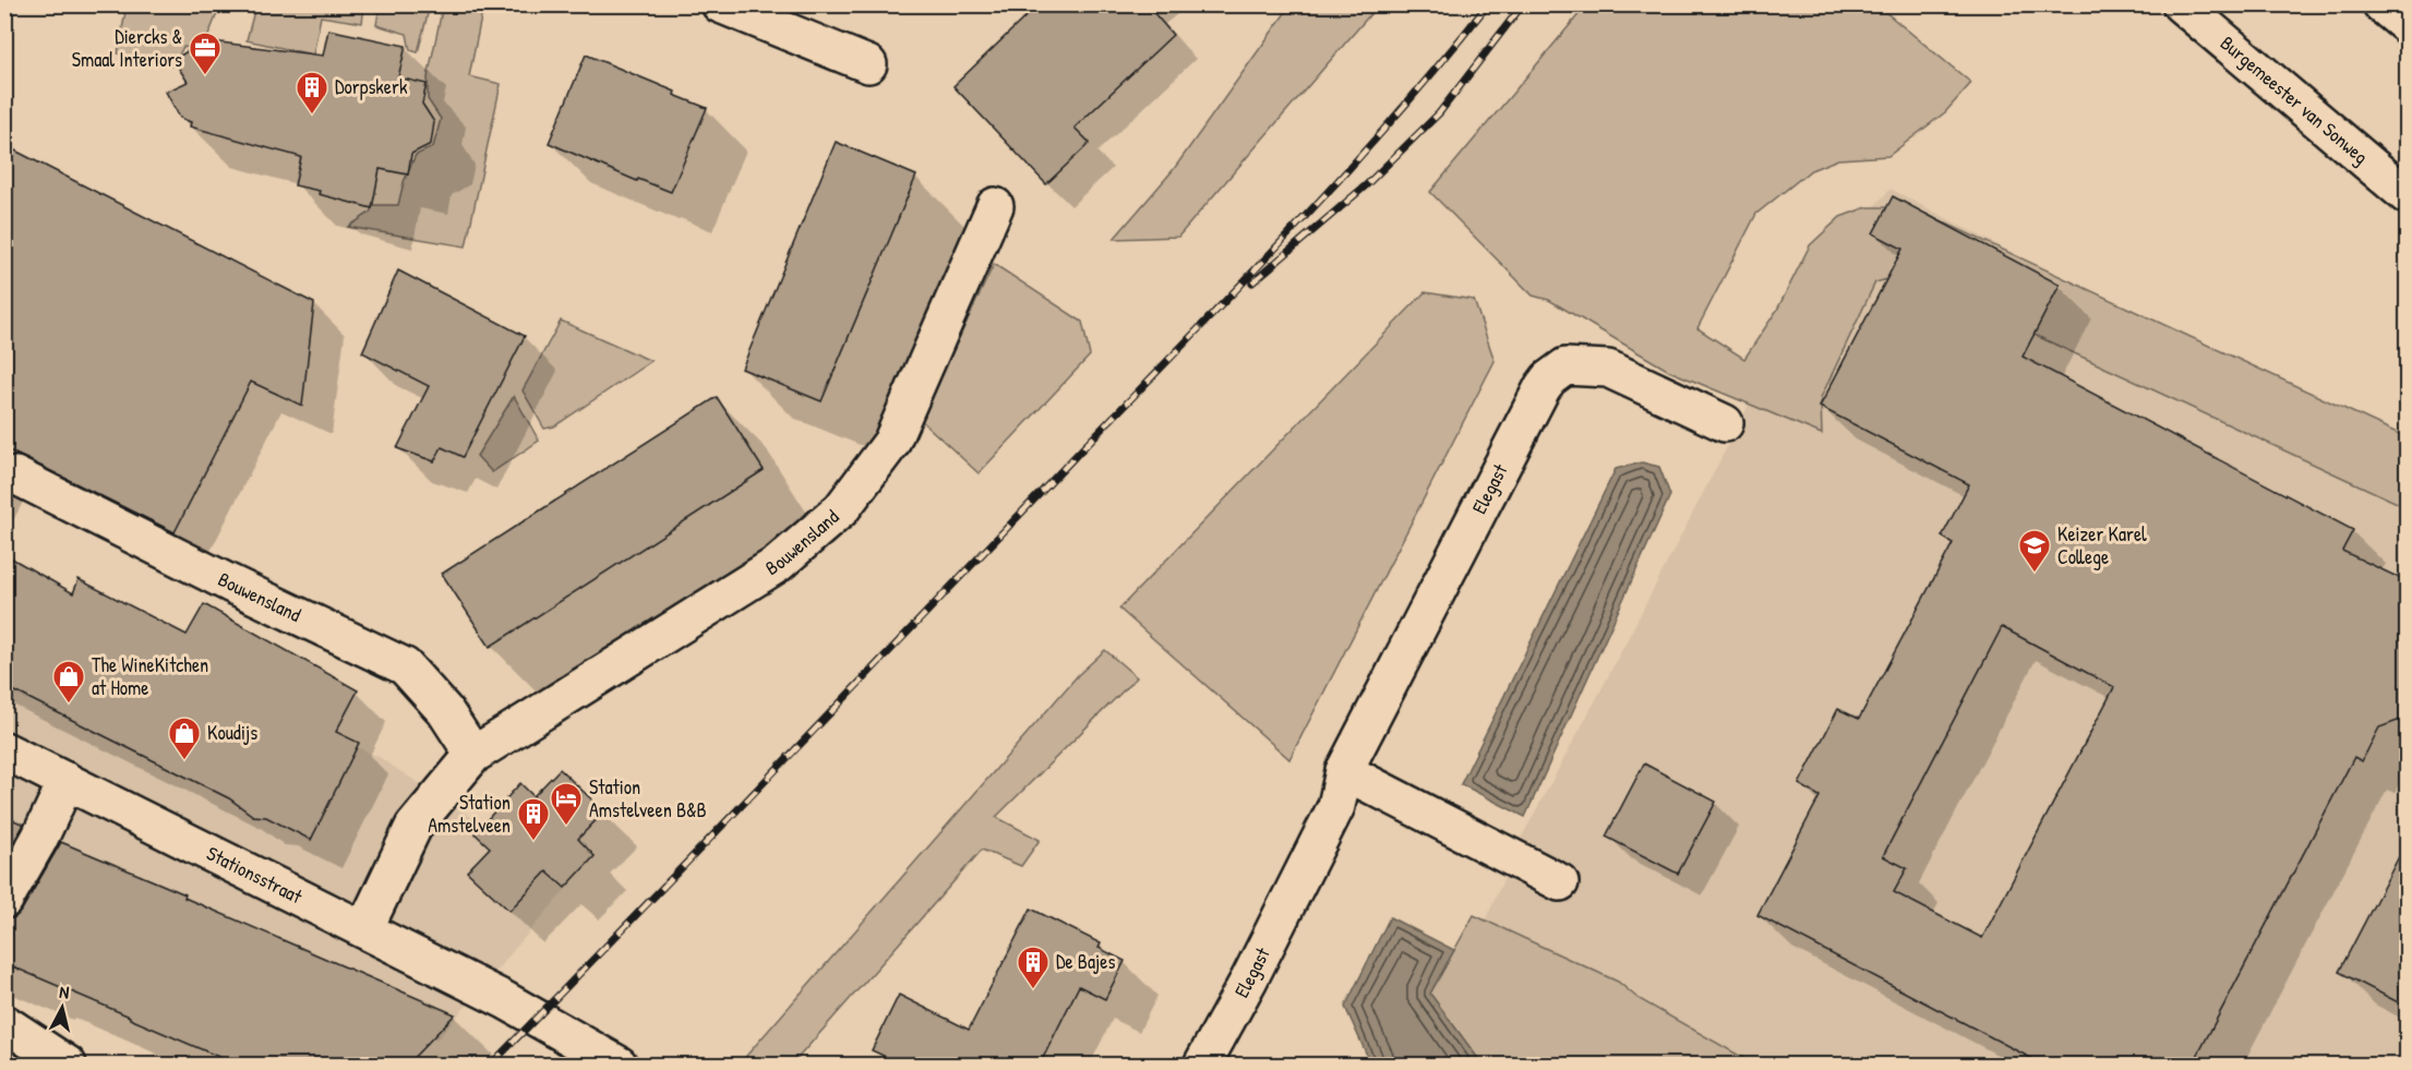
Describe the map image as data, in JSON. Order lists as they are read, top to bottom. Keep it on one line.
{"streets":{"main road":["Burgemeester van Sonweg","Elegast","Bouwensland","Stationsstraat"]},"crossings":[["Bouwensland","Stationsstraat"]],"places":{"office":["Diercks & Smaal Interiors"],"building":["Dorpskerk","Station Amstelveen","De Bajes"],"school or university":["Keizer Karel College"],"shop":["The WineKitchen at Home","Koudijs"],"hotel":["Station Amstelveen B&B"]},"north":"top"}
